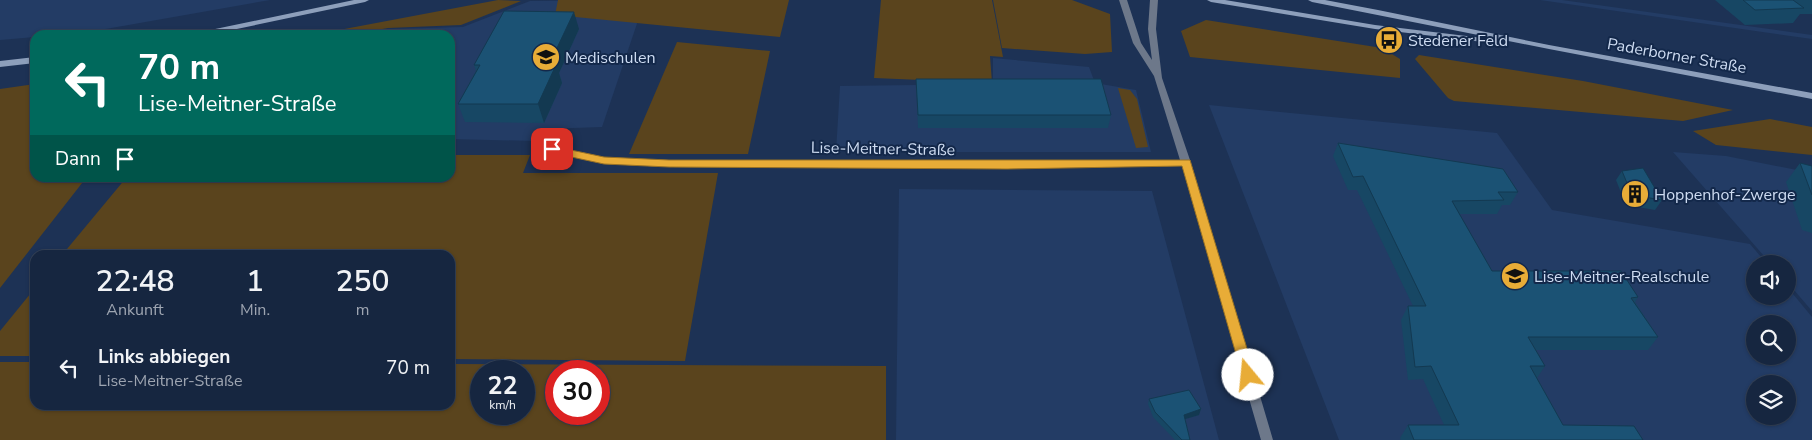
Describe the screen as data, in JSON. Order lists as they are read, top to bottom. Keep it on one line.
{"streets":{"street":["Paderborner Straße","Lise-Meitner-Straße"]},"places":{"bus stop":["Stedener Feld"],"school or university":["Medischulen","Lise-Meitner-Realschule"],"building":["Hoppenhof-Zwerge"]},"page":{"turn":["70 m","Lise-Meitner-Straße"],"then":"Dann","eta":["22:48","Ankunft","1","Min.","250","m"],"list":[{"name":"Links abbiegen","note":"Lise-Meitner-Straße","value":"70 m"}],"speed":"22 km/h","limit":"30"}}
